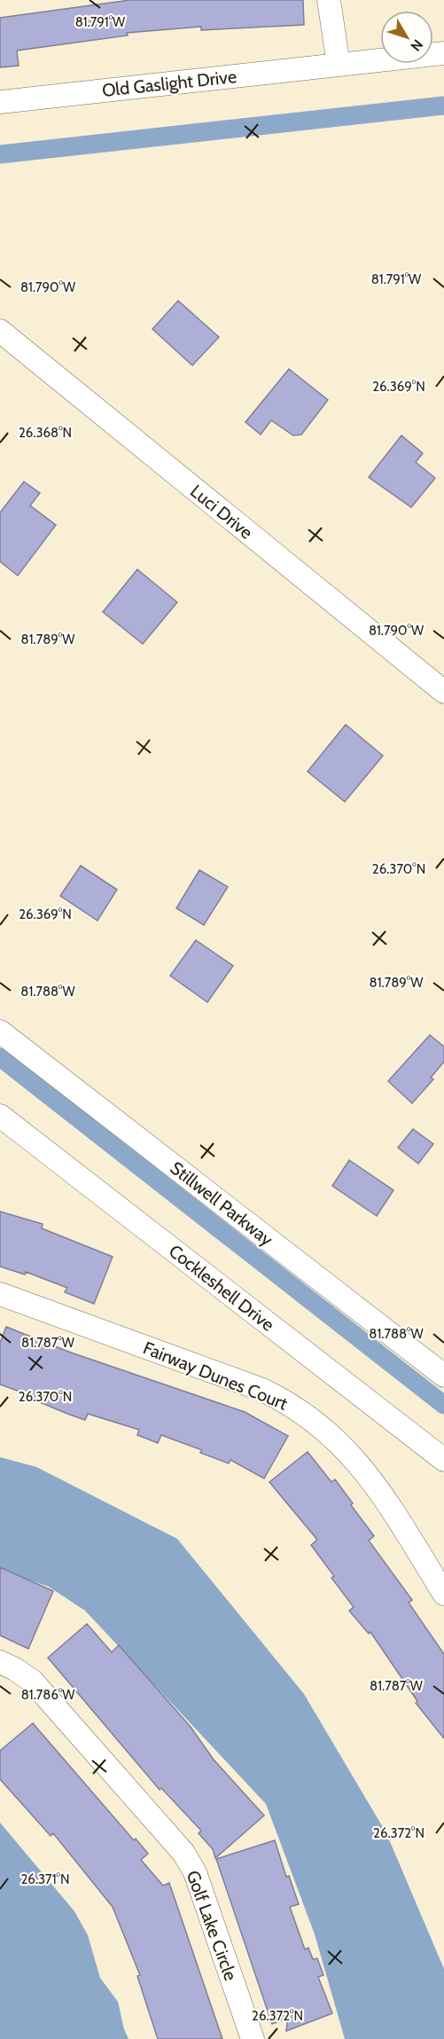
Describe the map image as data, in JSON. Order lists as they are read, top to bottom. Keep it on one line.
{"streets":{"street":["Old Gaslight Drive","Luci Drive","Stillwell Parkway","Cockleshell Drive","Fairway Dunes Court","Golf Lake Circle"]},"north":"bottom right","coordinates":["81.791°W","81.790°W","26.369°N","26.368°N","81.789°W","26.370°N","81.788°W","81.787°W","81.786°W","26.372°N","26.371°N"]}
